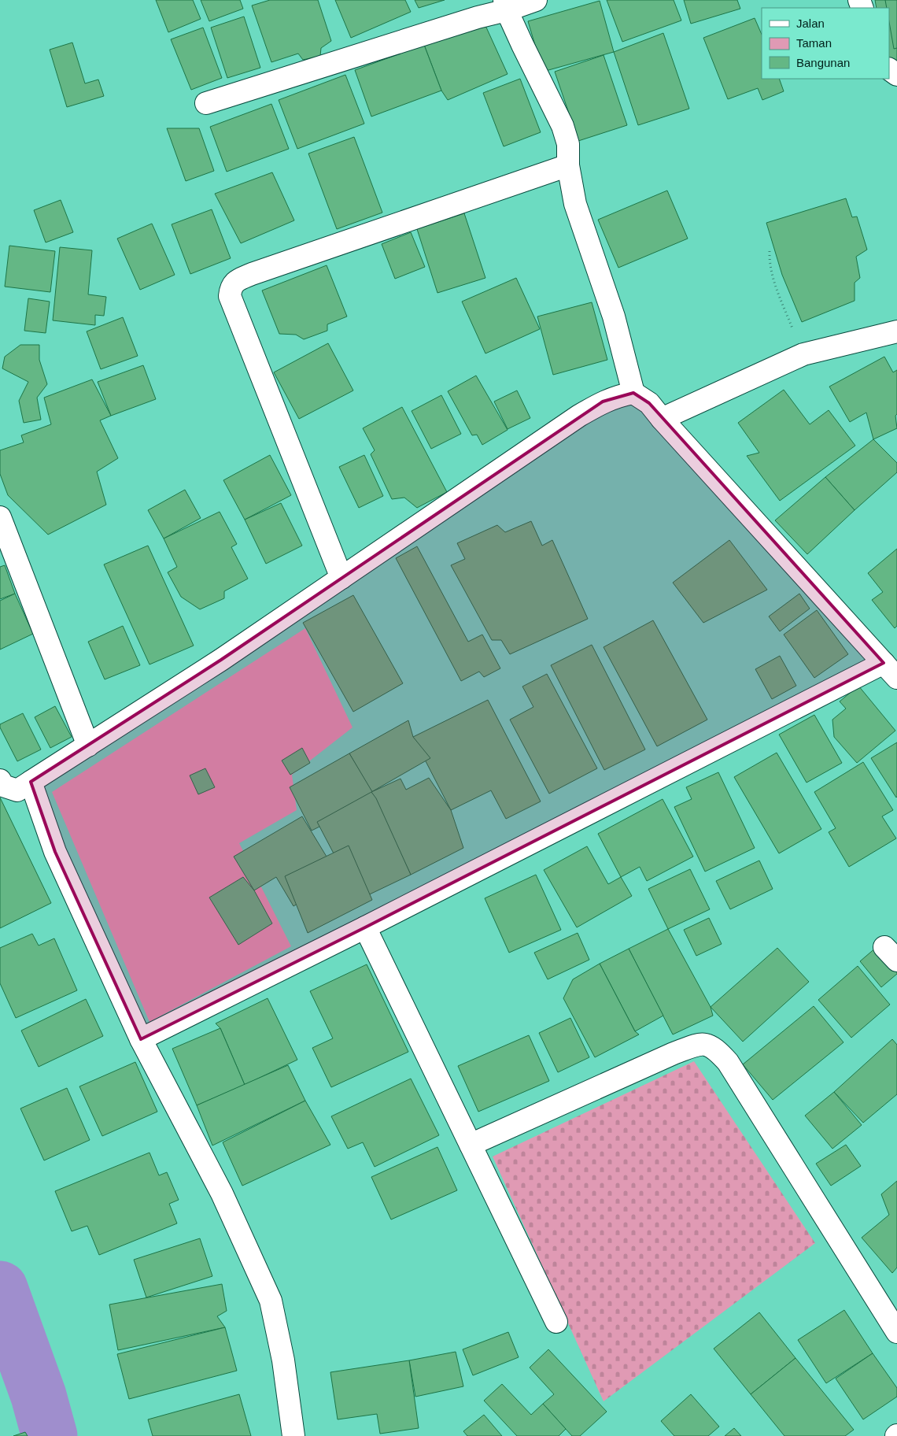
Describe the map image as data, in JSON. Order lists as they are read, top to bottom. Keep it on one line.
{"legend":["Jalan","Taman","Bangunan"]}
